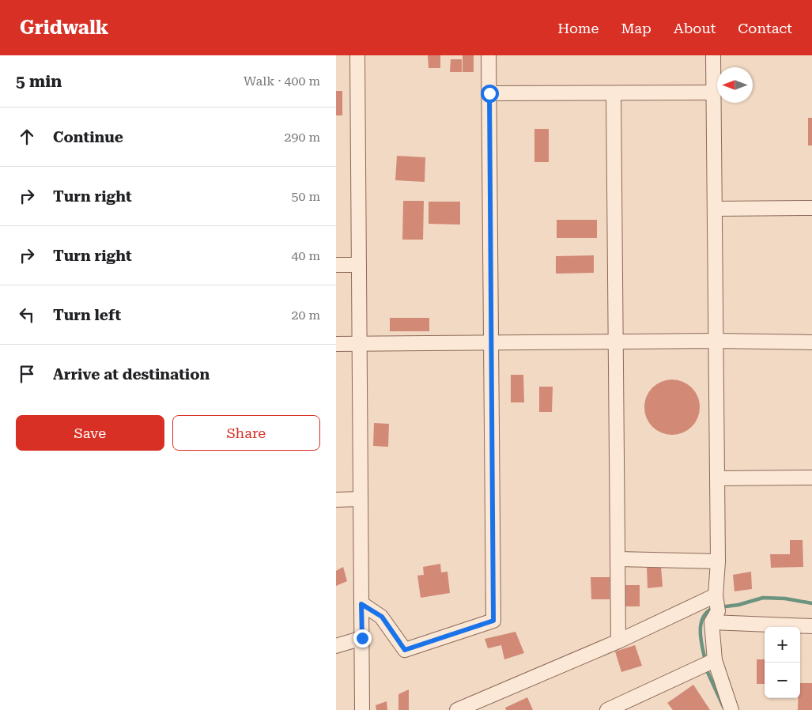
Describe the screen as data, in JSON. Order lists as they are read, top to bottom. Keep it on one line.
{"north":"left","page":{"header":"Gridwalk","nav":["Home","Map","About","Contact"],"heading":["5 min","Walk · 400 m"],"list":[["Continue","290 m"],["Turn right","50 m"],["Turn right","40 m"],["Turn left","20 m"],"Arrive at destination"],"buttons":["Save","Share"],"map_buttons":["+","−"]}}
